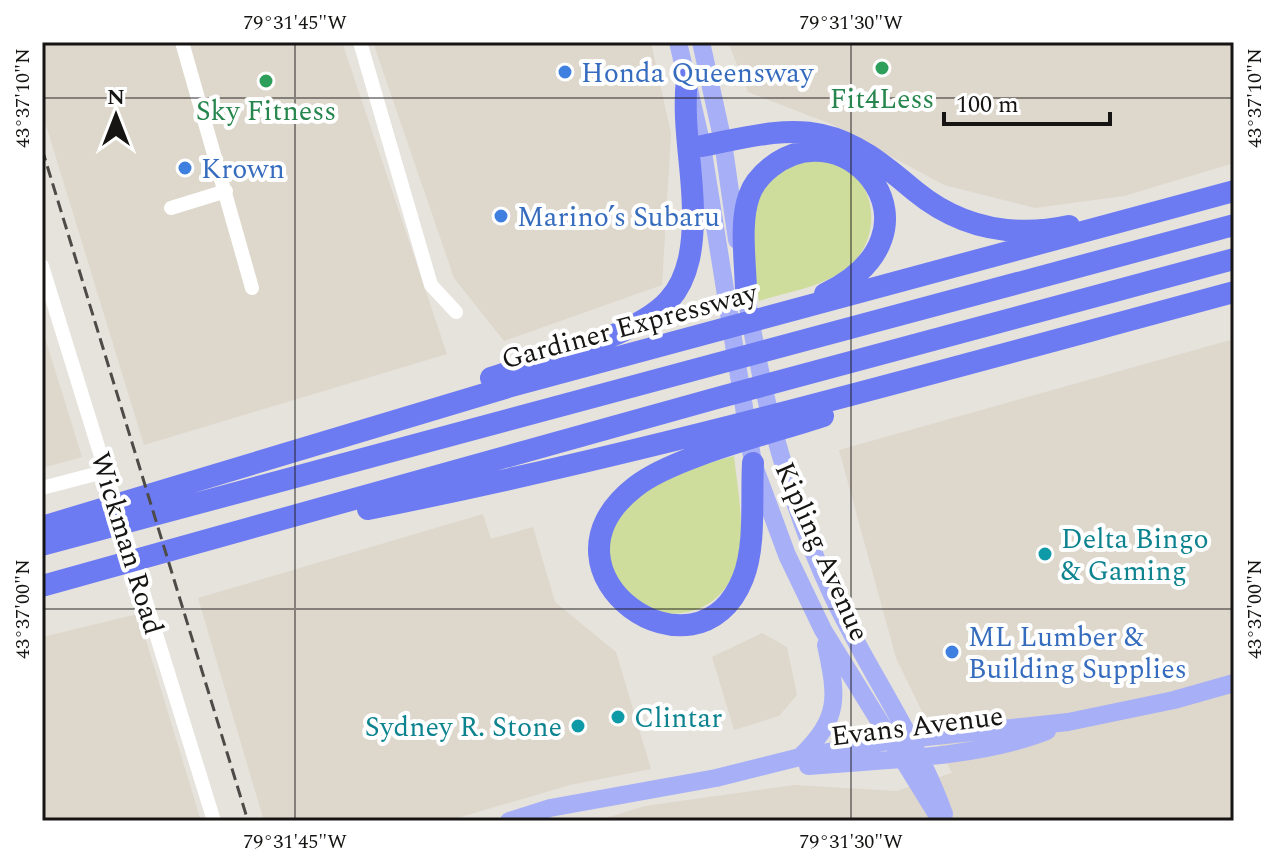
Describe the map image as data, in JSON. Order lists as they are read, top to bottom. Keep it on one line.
{"streets":{"highway":["Gardiner Expressway"],"main road":["Kipling Avenue","Evans Avenue"],"street":["Wickman Road"]},"crossings":[["Kipling Avenue","Evans Avenue"]],"places":["Fit4Less","Honda Queensway","Sky Fitness","Krown","Marino’s Subaru","Delta Bingo & Gaming","ML Lumber & Building Supplies","Clintar","Sydney R. Stone"],"scale_bar":"100 m","north":"top","coordinates":["79°31'45\"W","79°31'30\"W","43°37'10\"N","43°37'00\"N"]}
